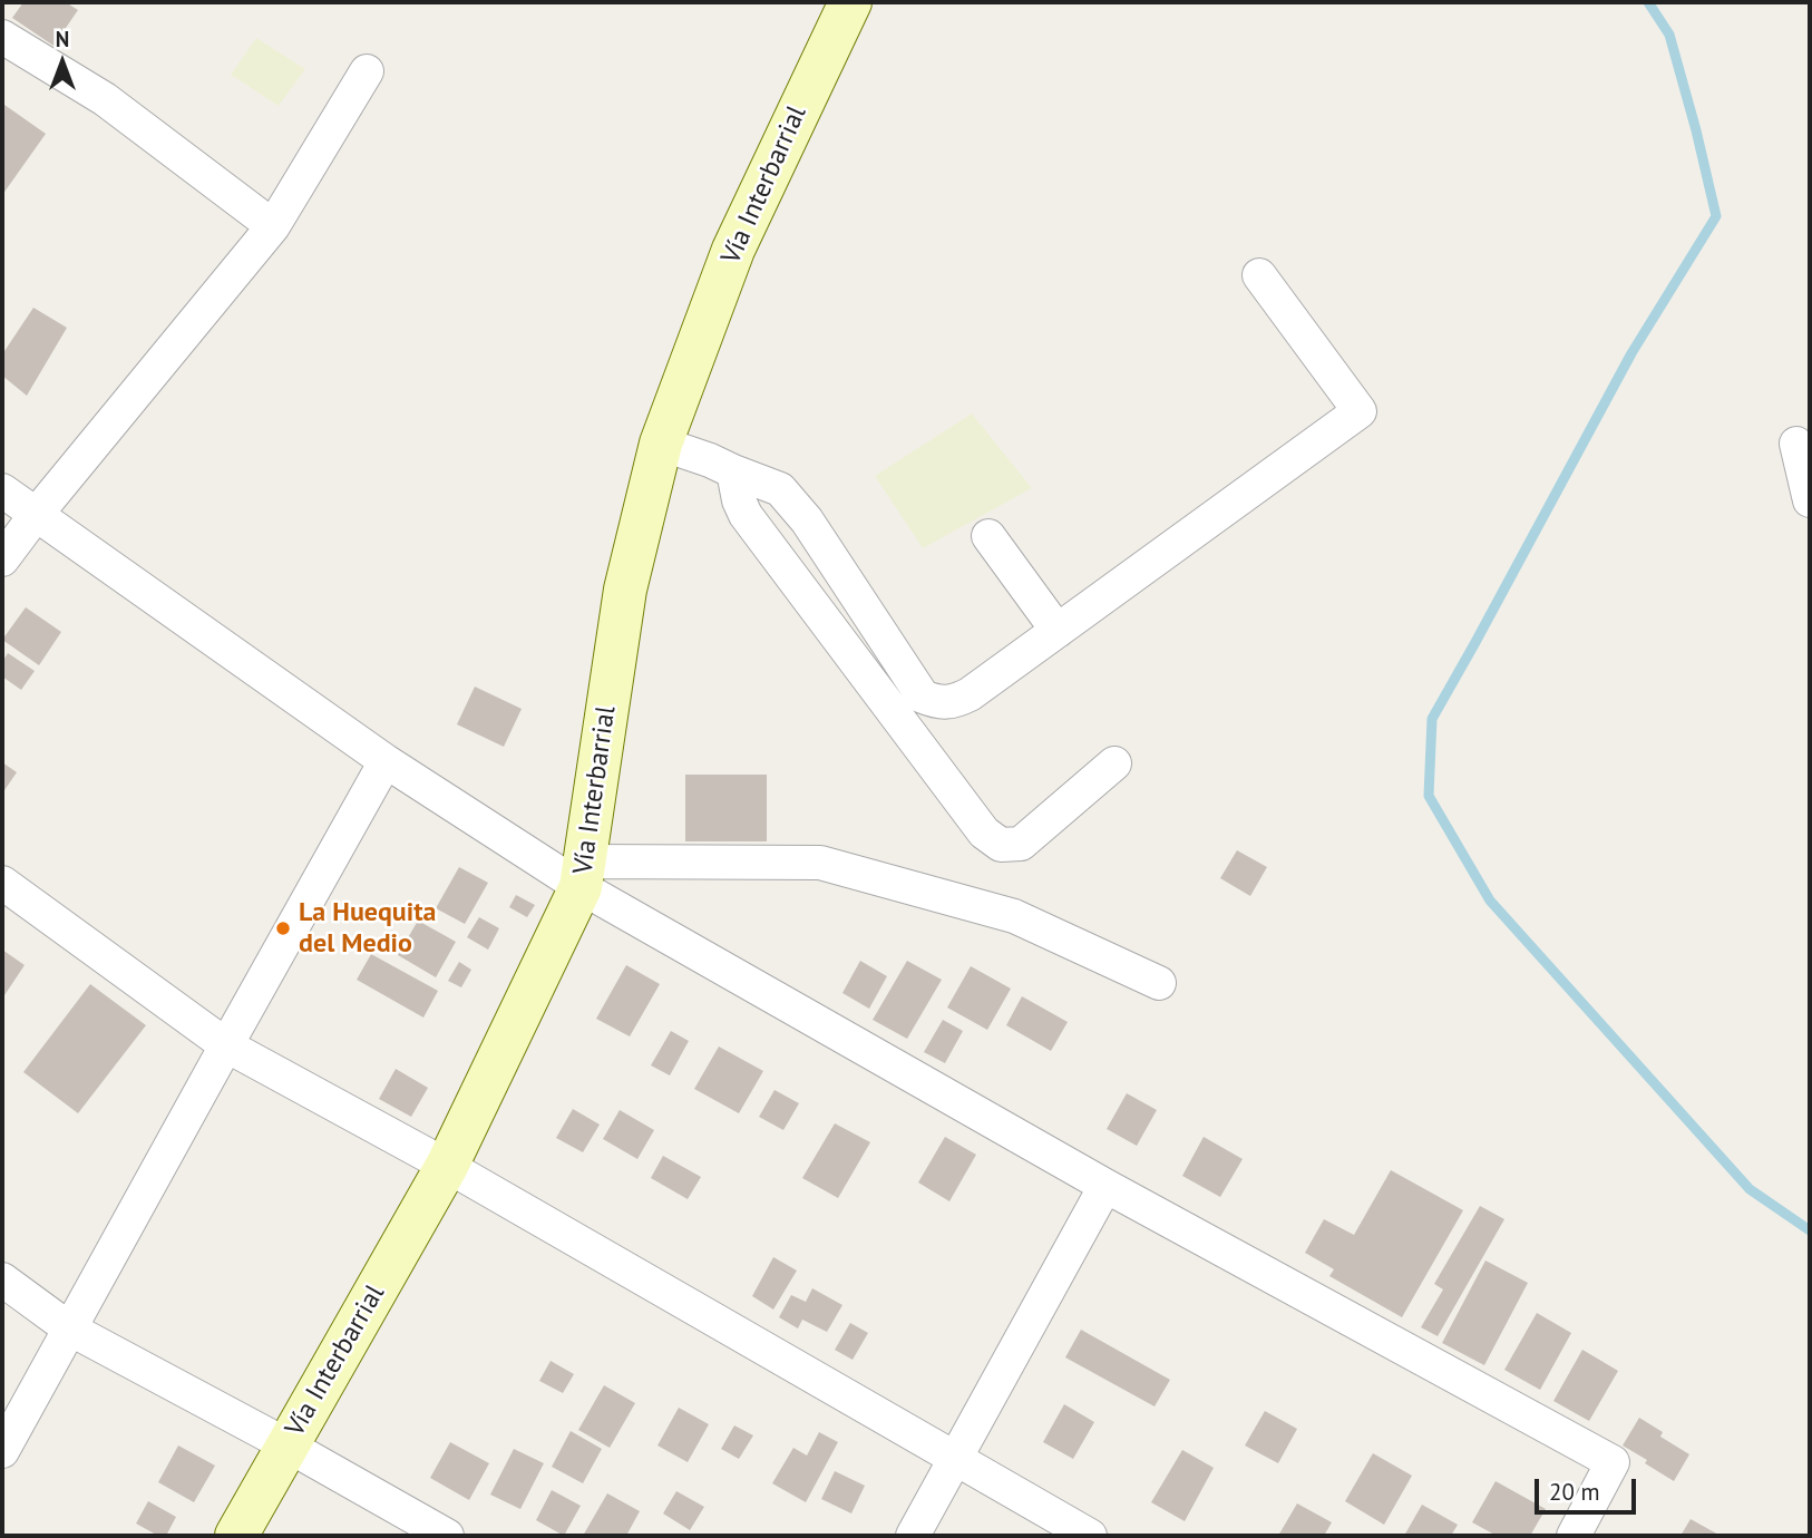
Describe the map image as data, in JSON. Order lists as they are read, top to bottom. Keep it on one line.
{"streets":{"main road":["Vía Interbarrial"]},"places":["La Huequita del Medio"],"scale_bar":"20 m","north":"top"}
